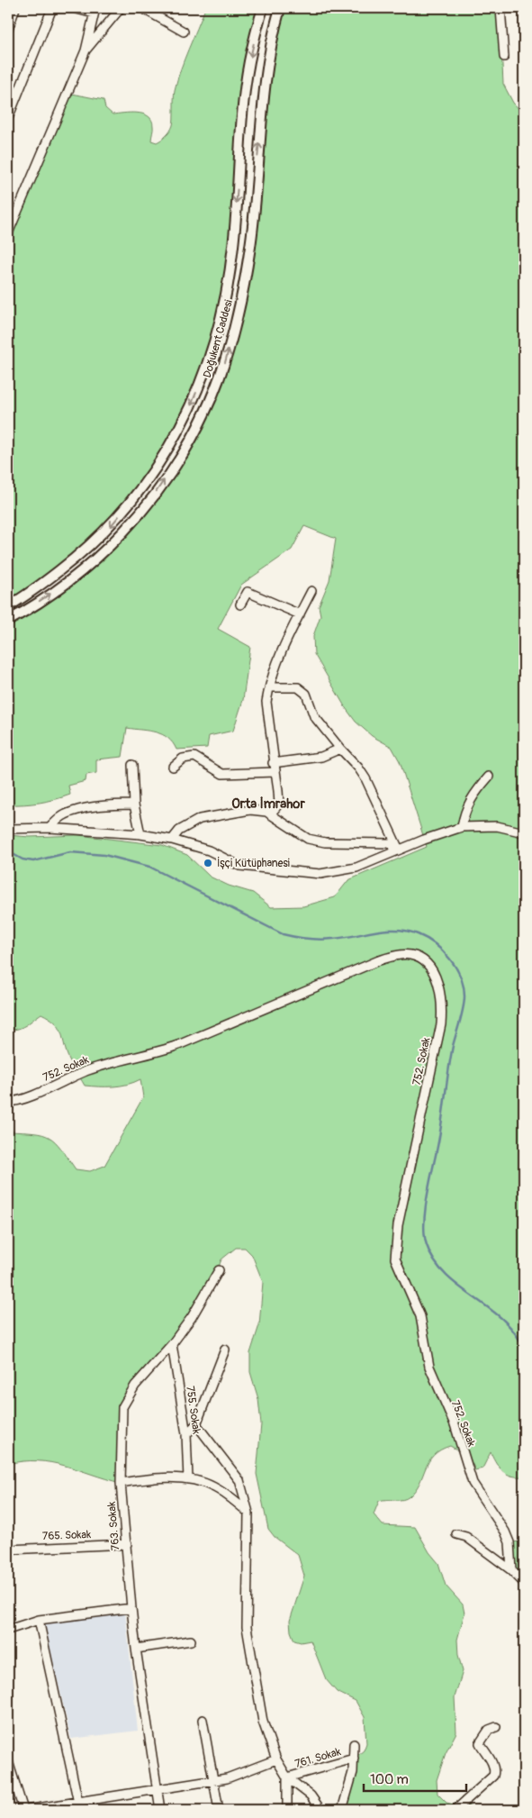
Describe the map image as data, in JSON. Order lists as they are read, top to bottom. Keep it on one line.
{"streets":{"main road":["Doğukent Caddesi"],"street":["752. Sokak","755. Sokak","763. Sokak","765. Sokak","761. Sokak"]},"crossings":[["755. Sokak","763. Sokak"],["763. Sokak","765. Sokak"]],"districts":["Orta İmrahor"],"places":["İşçi Kütüphanesi"],"scale_bar":"100 m"}
